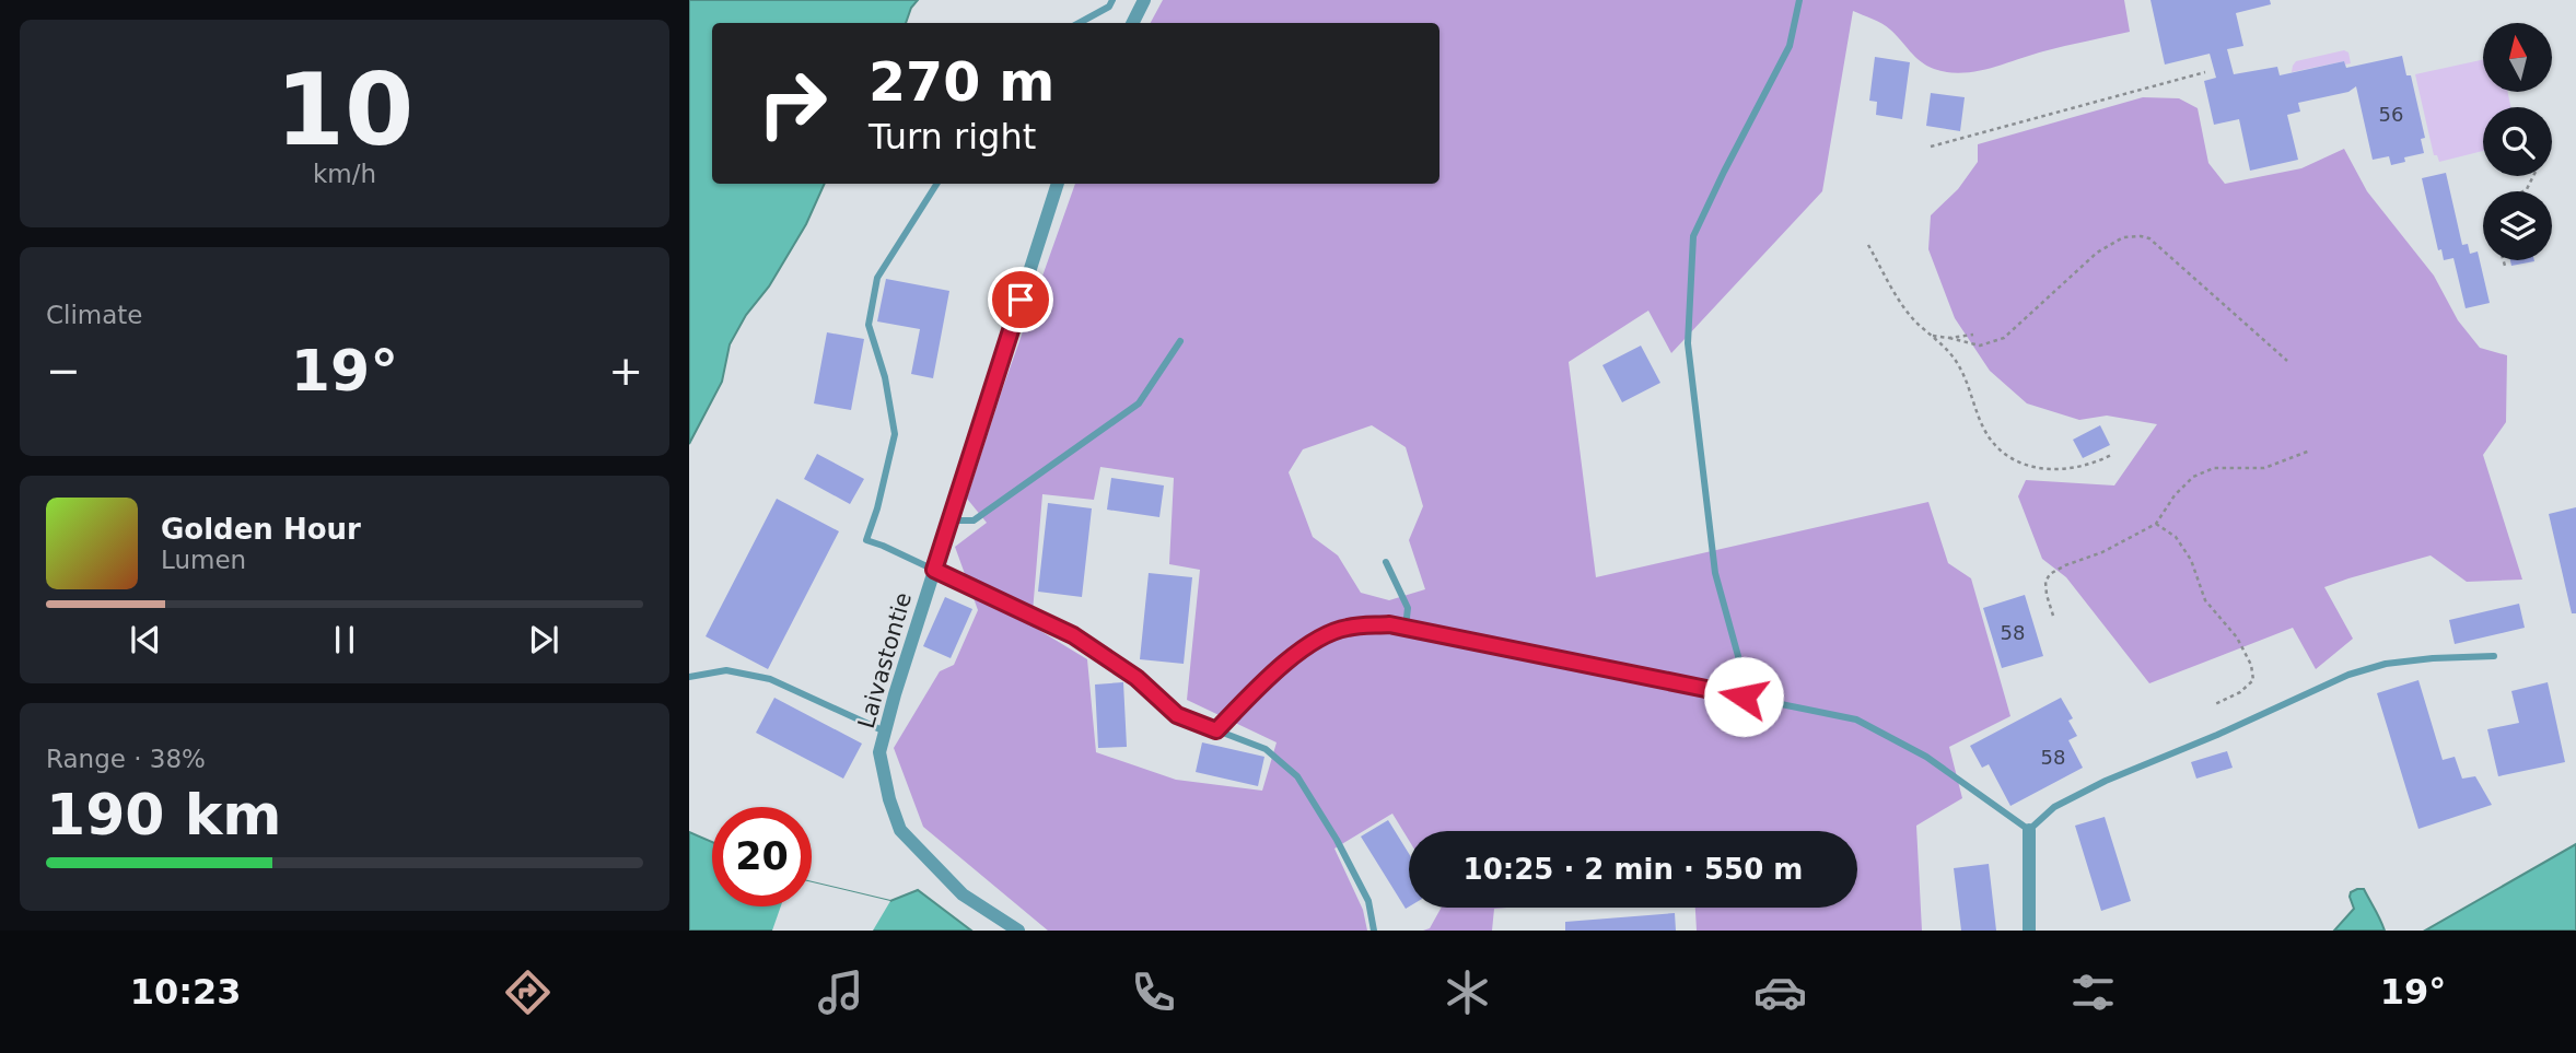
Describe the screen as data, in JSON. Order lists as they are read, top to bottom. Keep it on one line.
{"streets":{"street":["Laivastontie"]},"house_numbers":["56","58","58"],"north":"top","page":{"tile":[["10","km/h"],"Climate",["Range · 38%","190 km"]],"turn":["270 m","Turn right"],"heat":["−","19°","+"],"song":["Golden Hour","Lumen"],"limit":"20","trip":"10:25 · 2 min · 550 m","tabs":["10:23","19°"]}}
